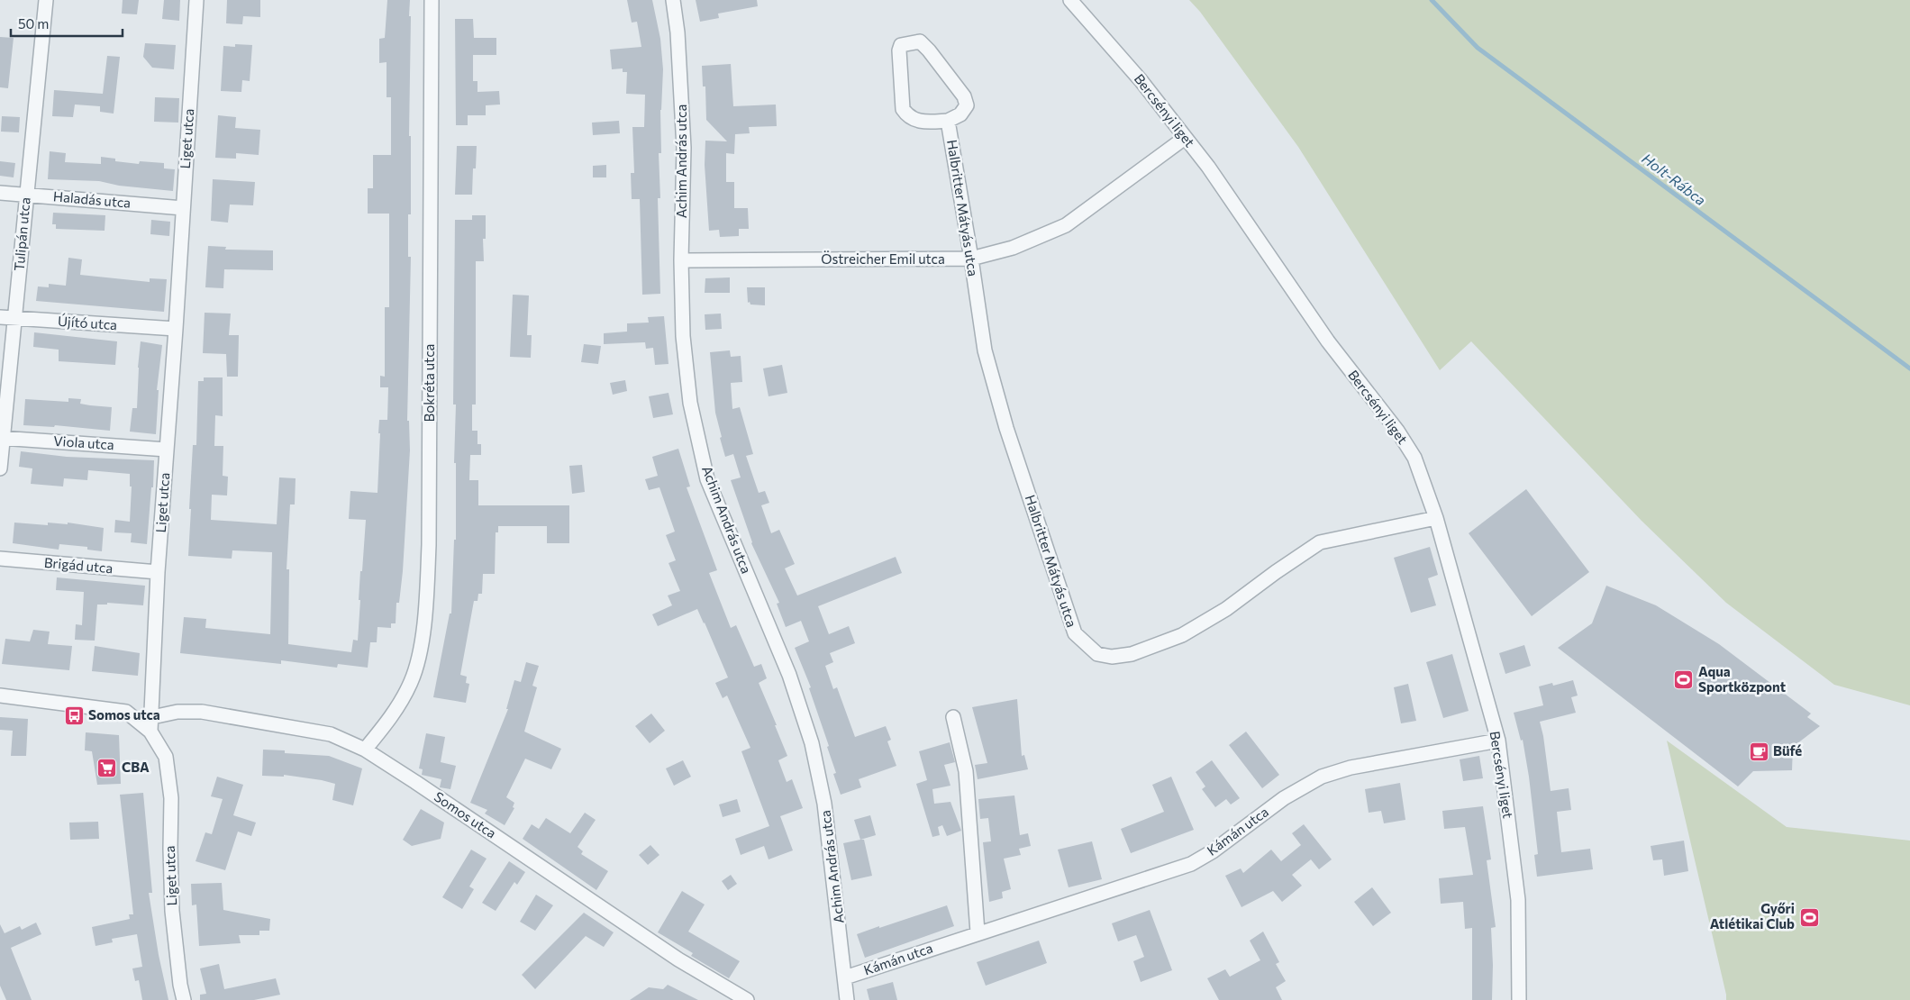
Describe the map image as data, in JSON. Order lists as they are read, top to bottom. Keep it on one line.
{"streets":{"street":["Bercsényi liget","Liget utca","Achim András utca","Haladás utca","Halbritter Mátyás utca","Tulipán utca","Östreicher Emil utca","Újító utca","Bokréta utca","Viola utca","Brigád utca","Somos utca","Kámán utca"]},"crossings":[["Bercsényi liget","Halbritter Mátyás utca"],["Bercsényi liget","Östreicher Emil utca"],["Bercsényi liget","Kámán utca"],["Liget utca","Haladás utca"],["Liget utca","Újító utca"],["Liget utca","Viola utca"],["Liget utca","Brigád utca"],["Liget utca","Somos utca"],["Achim András utca","Östreicher Emil utca"],["Achim András utca","Kámán utca"],["Haladás utca","Tulipán utca"],["Halbritter Mátyás utca","Östreicher Emil utca"],["Tulipán utca","Újító utca"],["Tulipán utca","Viola utca"],["Bokréta utca","Somos utca"]],"water":["Holt-Rábca"],"places":{"sports":["Aqua Sportközpont","Győri Atlétikai Club"],"bus stop":["Somos utca"],"cafe":["Büfé"],"supermarket":["CBA"]},"scale_bar":"50 m"}
